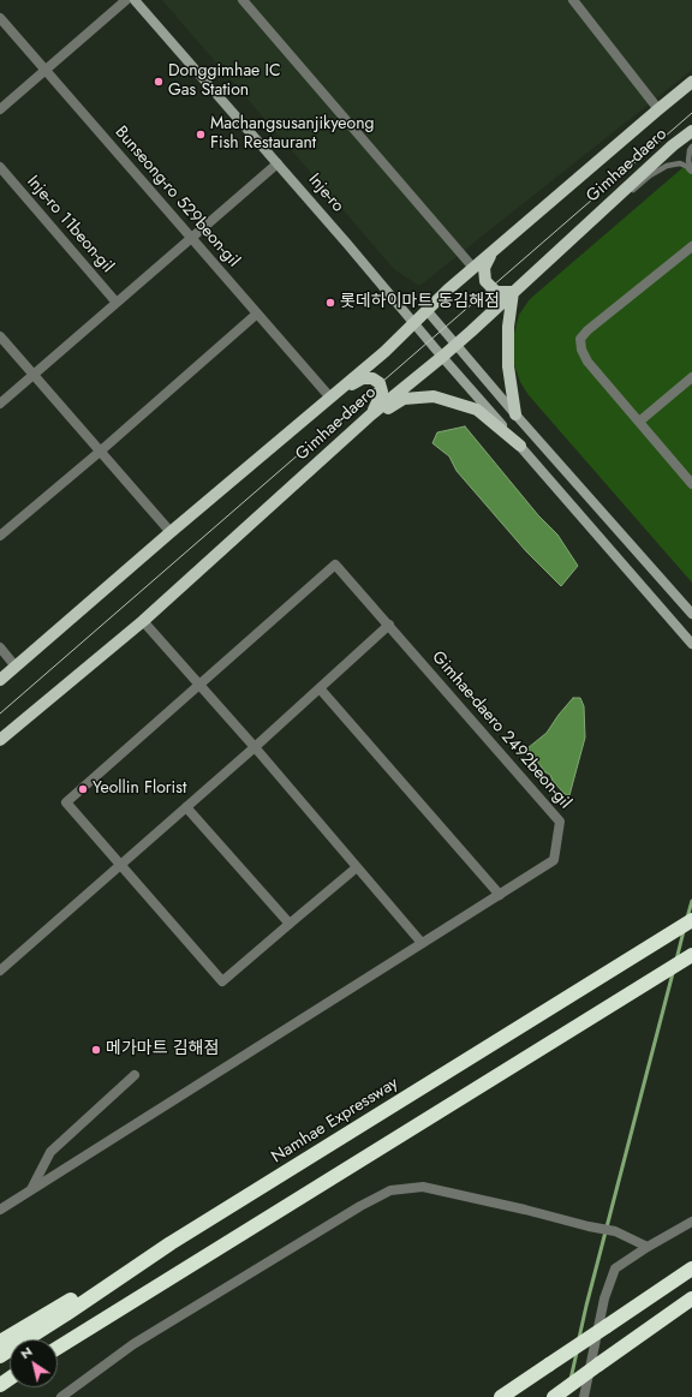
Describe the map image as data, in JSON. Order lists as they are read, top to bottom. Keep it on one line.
{"streets":{"highway":["Namhae Expressway"],"main road":["Gimhae-daero","Inje-ro"],"street":["Bunseong-ro 529beon-gil","Inje-ro 11beon-gil","Gimhae-daero 2492beon-gil"]},"crossings":[["Gimhae-daero","Inje-ro"],["Gimhae-daero","Bunseong-ro 529beon-gil"]],"places":["Donggimhae IC Gas Station","Machangsusanjikyeong Fish Restaurant","롯데하이마트 동김해점","Yeollin Florist","메가마트 김해점"],"north":"top left"}
